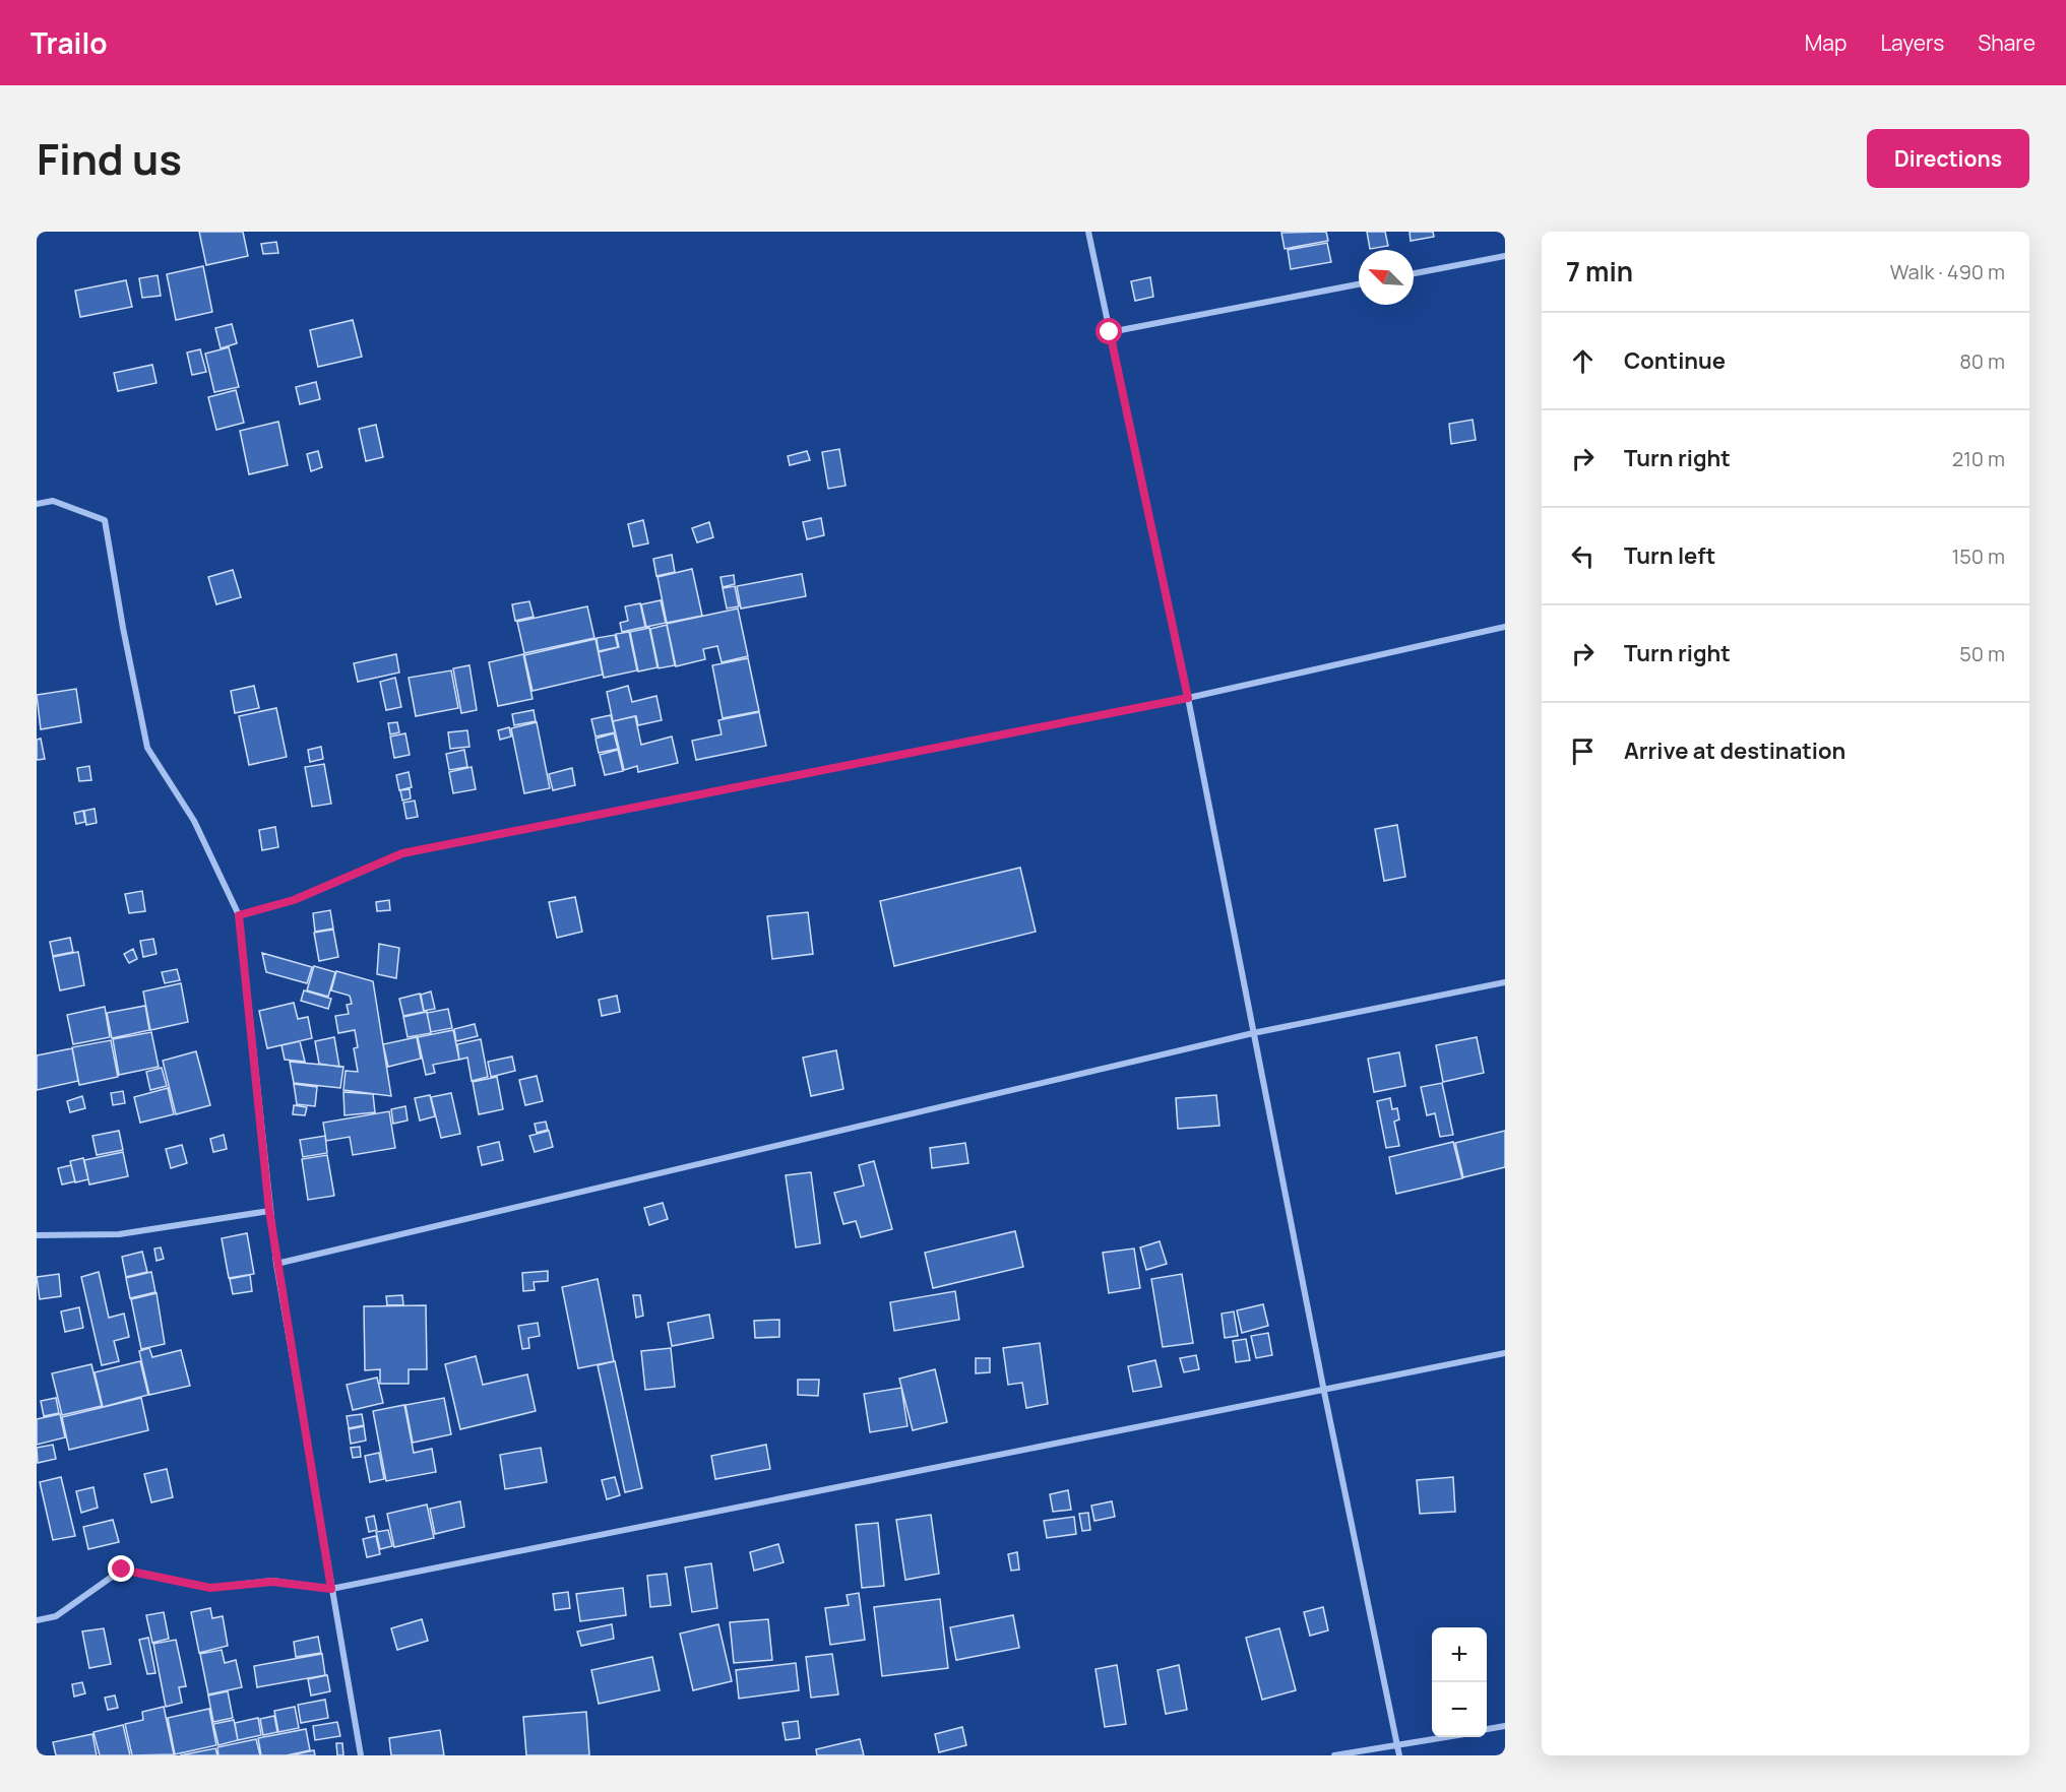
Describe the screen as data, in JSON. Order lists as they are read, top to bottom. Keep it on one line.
{"north":"top left","page":{"header":"Trailo","nav":["Map","Layers","Share"],"title":"Find us","buttons":"Directions","heading":["7 min","Walk · 490 m"],"list":[["Continue","80 m"],["Turn right","210 m"],["Turn left","150 m"],["Turn right","50 m"],"Arrive at destination"],"map_buttons":["+","−"]}}
